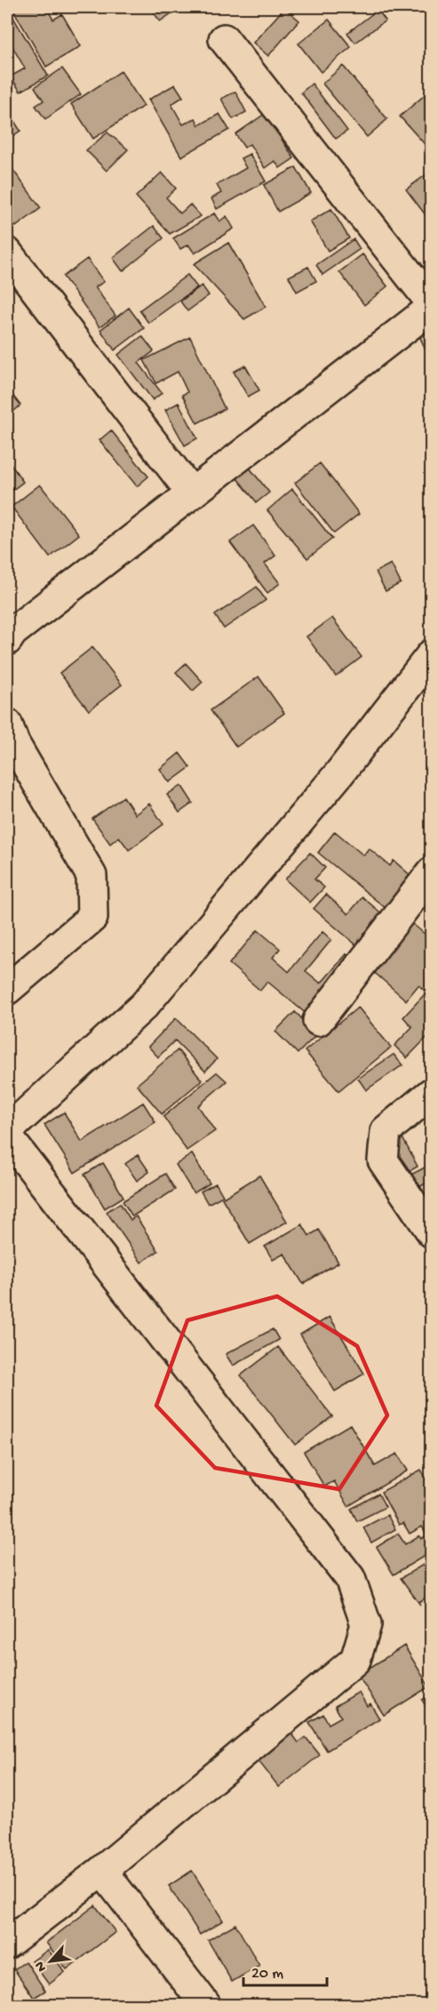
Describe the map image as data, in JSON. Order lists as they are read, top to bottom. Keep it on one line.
{"scale_bar":"20 m","north":"bottom left"}
